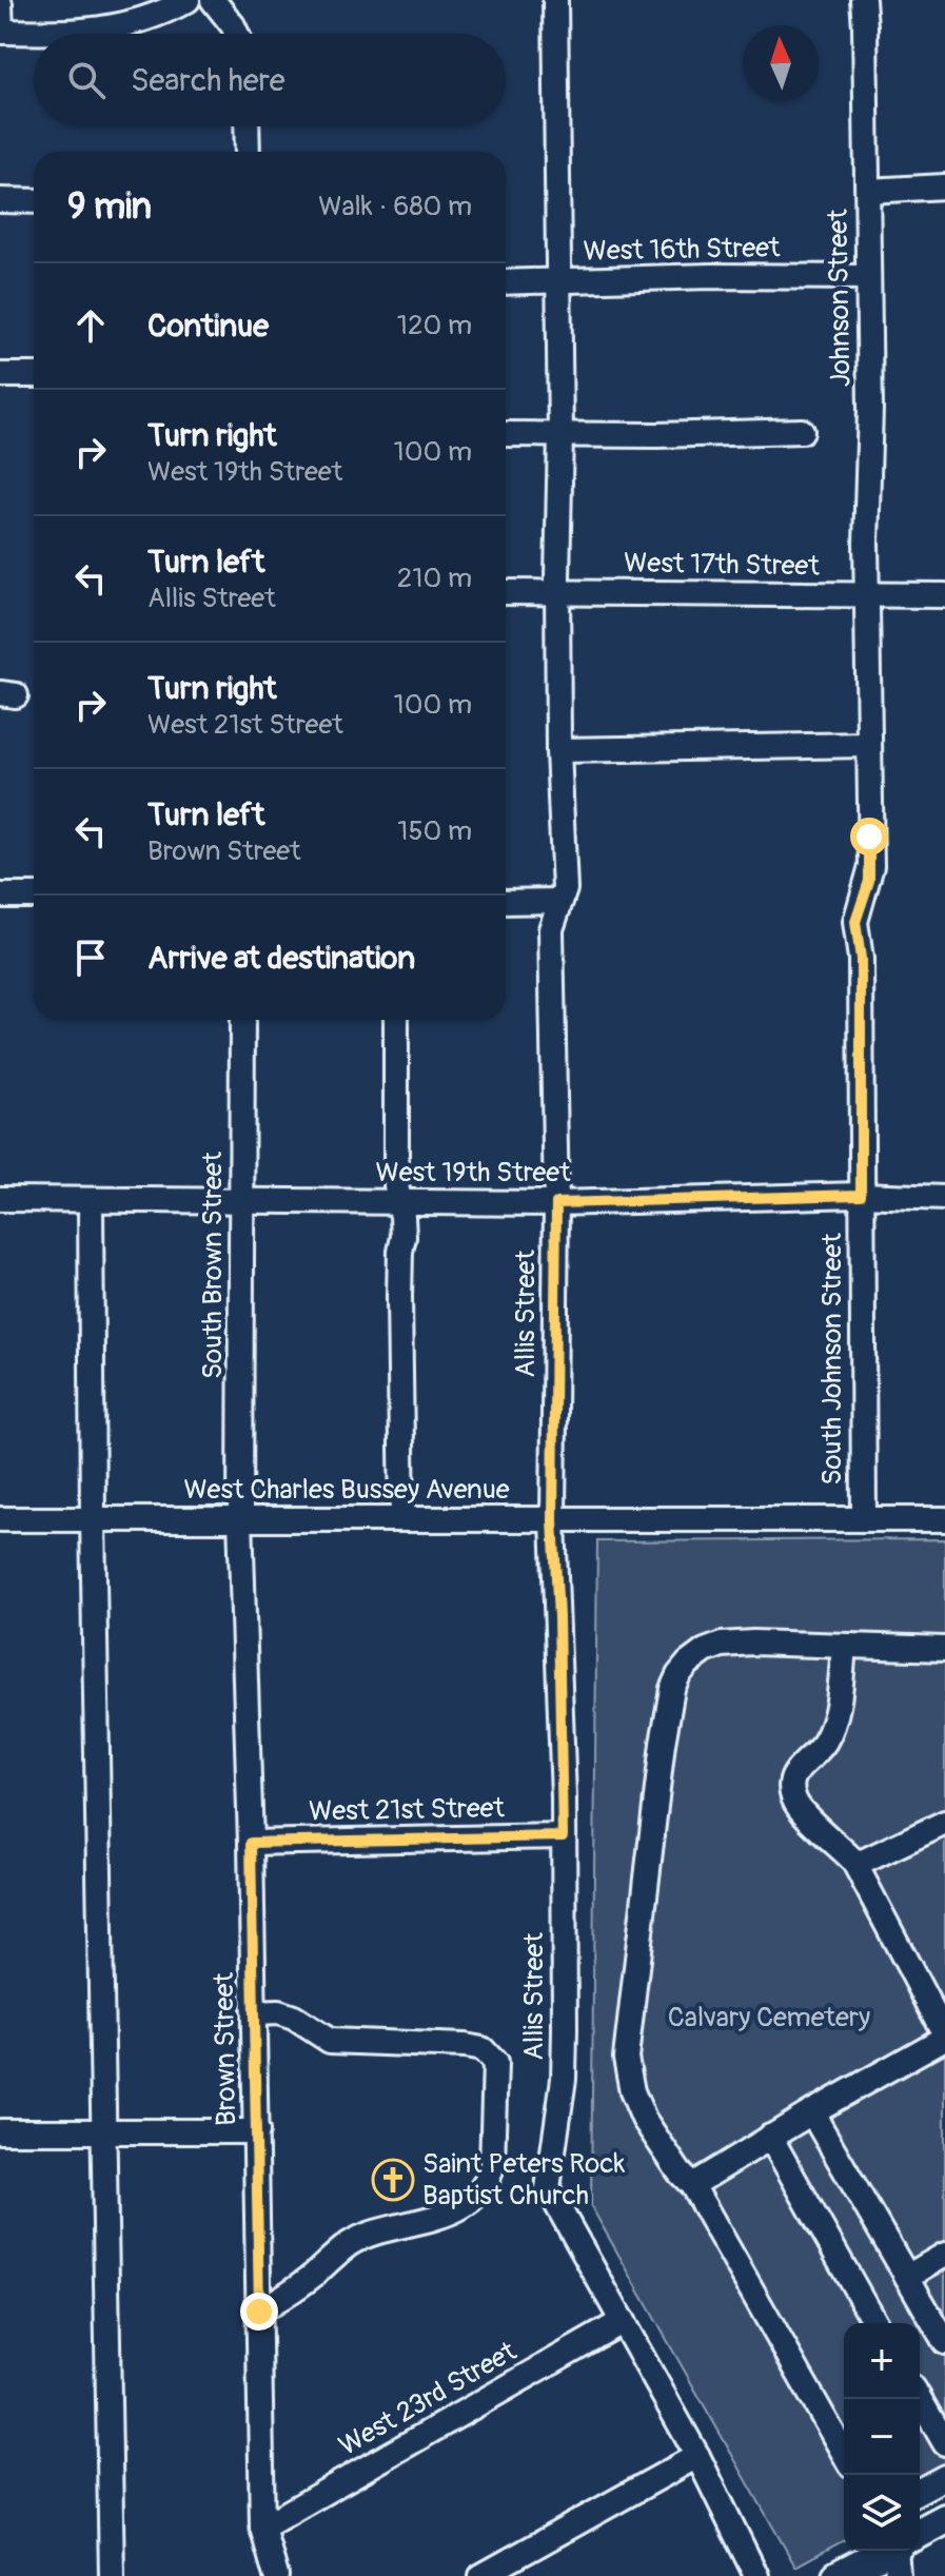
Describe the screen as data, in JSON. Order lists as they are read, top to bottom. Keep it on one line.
{"streets":{"street":["West 16th Street","Johnson Street","West 17th Street","West 19th Street","South Brown Street","Allis Street","South Johnson Street","West Charles Bussey Avenue","West 21st Street","Brown Street","West 23rd Street"]},"crossings":[["West 16th Street","Johnson Street"],["West 16th Street","Allis Street"],["Johnson Street","West 17th Street"],["Johnson Street","South Johnson Street"],["West 17th Street","Allis Street"],["West 17th Street","South Johnson Street"],["West 19th Street","South Brown Street"],["West 19th Street","Allis Street"],["West 19th Street","South Johnson Street"],["South Brown Street","West Charles Bussey Avenue"],["South Brown Street","Brown Street"],["Allis Street","West Charles Bussey Avenue"],["Allis Street","West 21st Street"],["Allis Street","West 23rd Street"],["South Johnson Street","West Charles Bussey Avenue"],["West Charles Bussey Avenue","Brown Street"],["West 21st Street","Brown Street"],["Brown Street","West 23rd Street"]],"parks":["Calvary Cemetery"],"places":{"church":["Saint Peters Rock Baptist Church"]},"north":"top","page":{"search":"Search here","heading":["9 min","Walk · 680 m"],"list":[["Continue","120 m"],["Turn right","West 19th Street","100 m"],["Turn left","Allis Street","210 m"],["Turn right","West 21st Street","100 m"],["Turn left","Brown Street","150 m"],"Arrive at destination"],"map_buttons":["+","−"]}}
